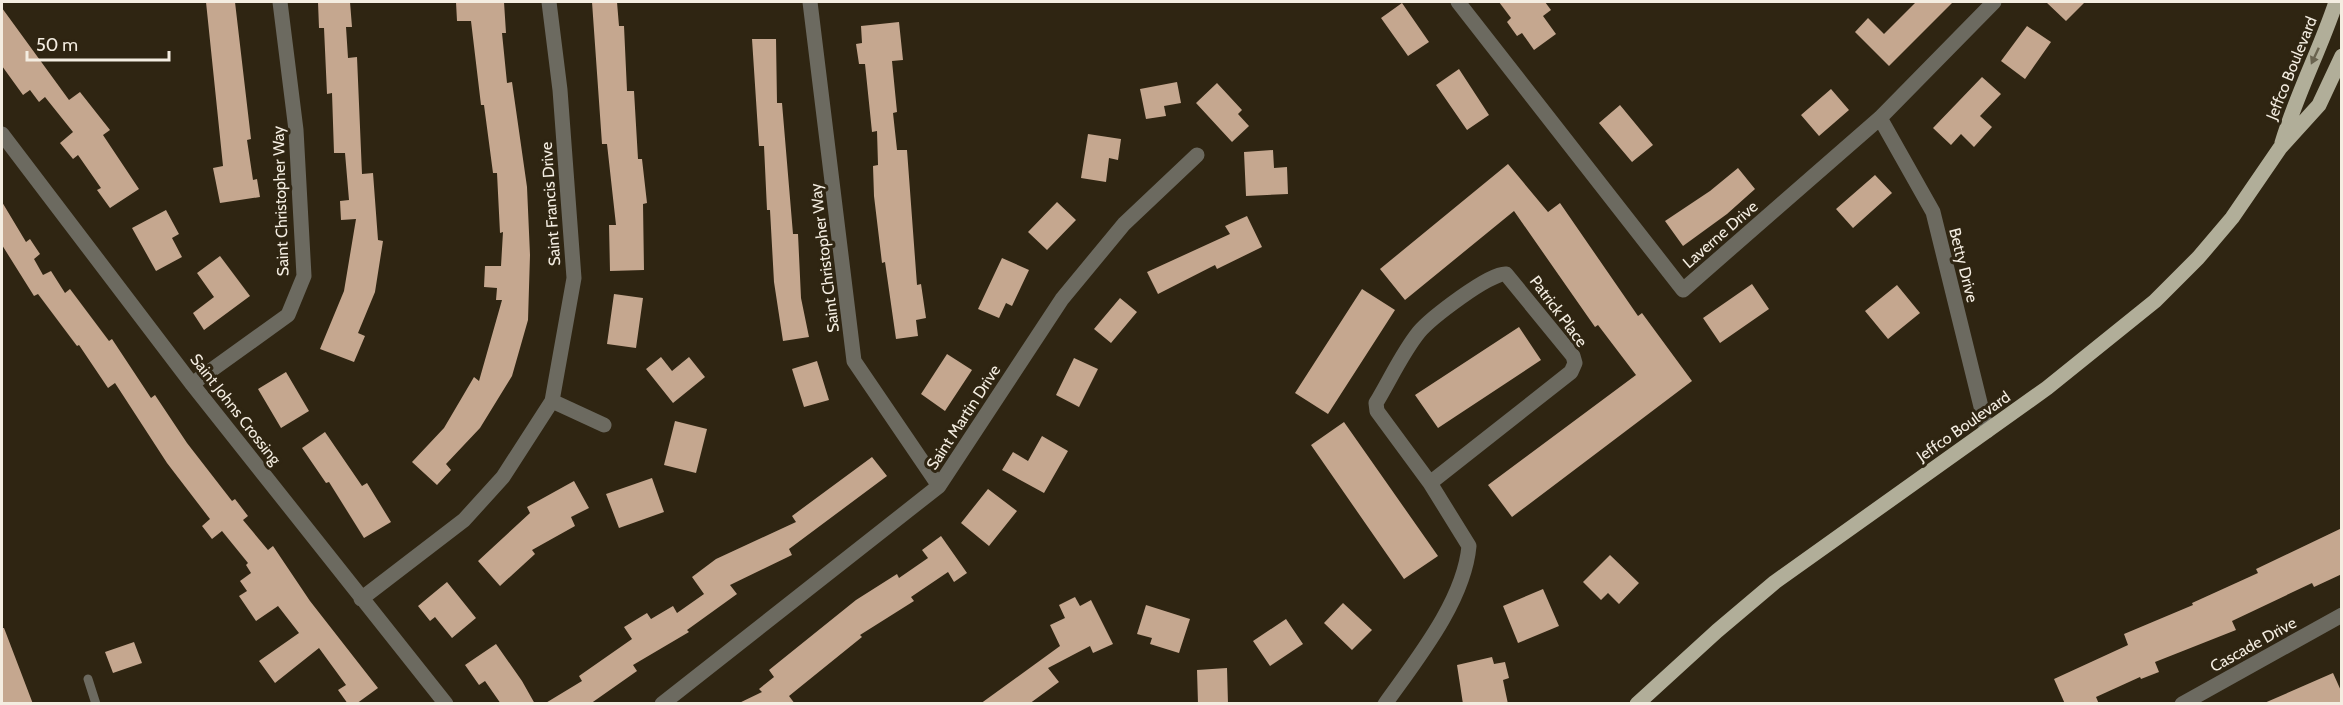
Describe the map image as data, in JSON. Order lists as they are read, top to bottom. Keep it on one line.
{"streets":{"main road":["Jeffco Boulevard"],"street":["Saint Christopher Way","Saint Francis Drive","Laverne Drive","Betty Drive","Patrick Place","Saint Johns Crossing","Saint Martin Drive","Cascade Drive"]},"crossings":[["Jeffco Boulevard","Betty Drive"],["Saint Christopher Way","Saint Johns Crossing"],["Saint Christopher Way","Saint Martin Drive"],["Saint Francis Drive","Saint Johns Crossing"],["Laverne Drive","Betty Drive"]],"scale_bar":"50 m"}
